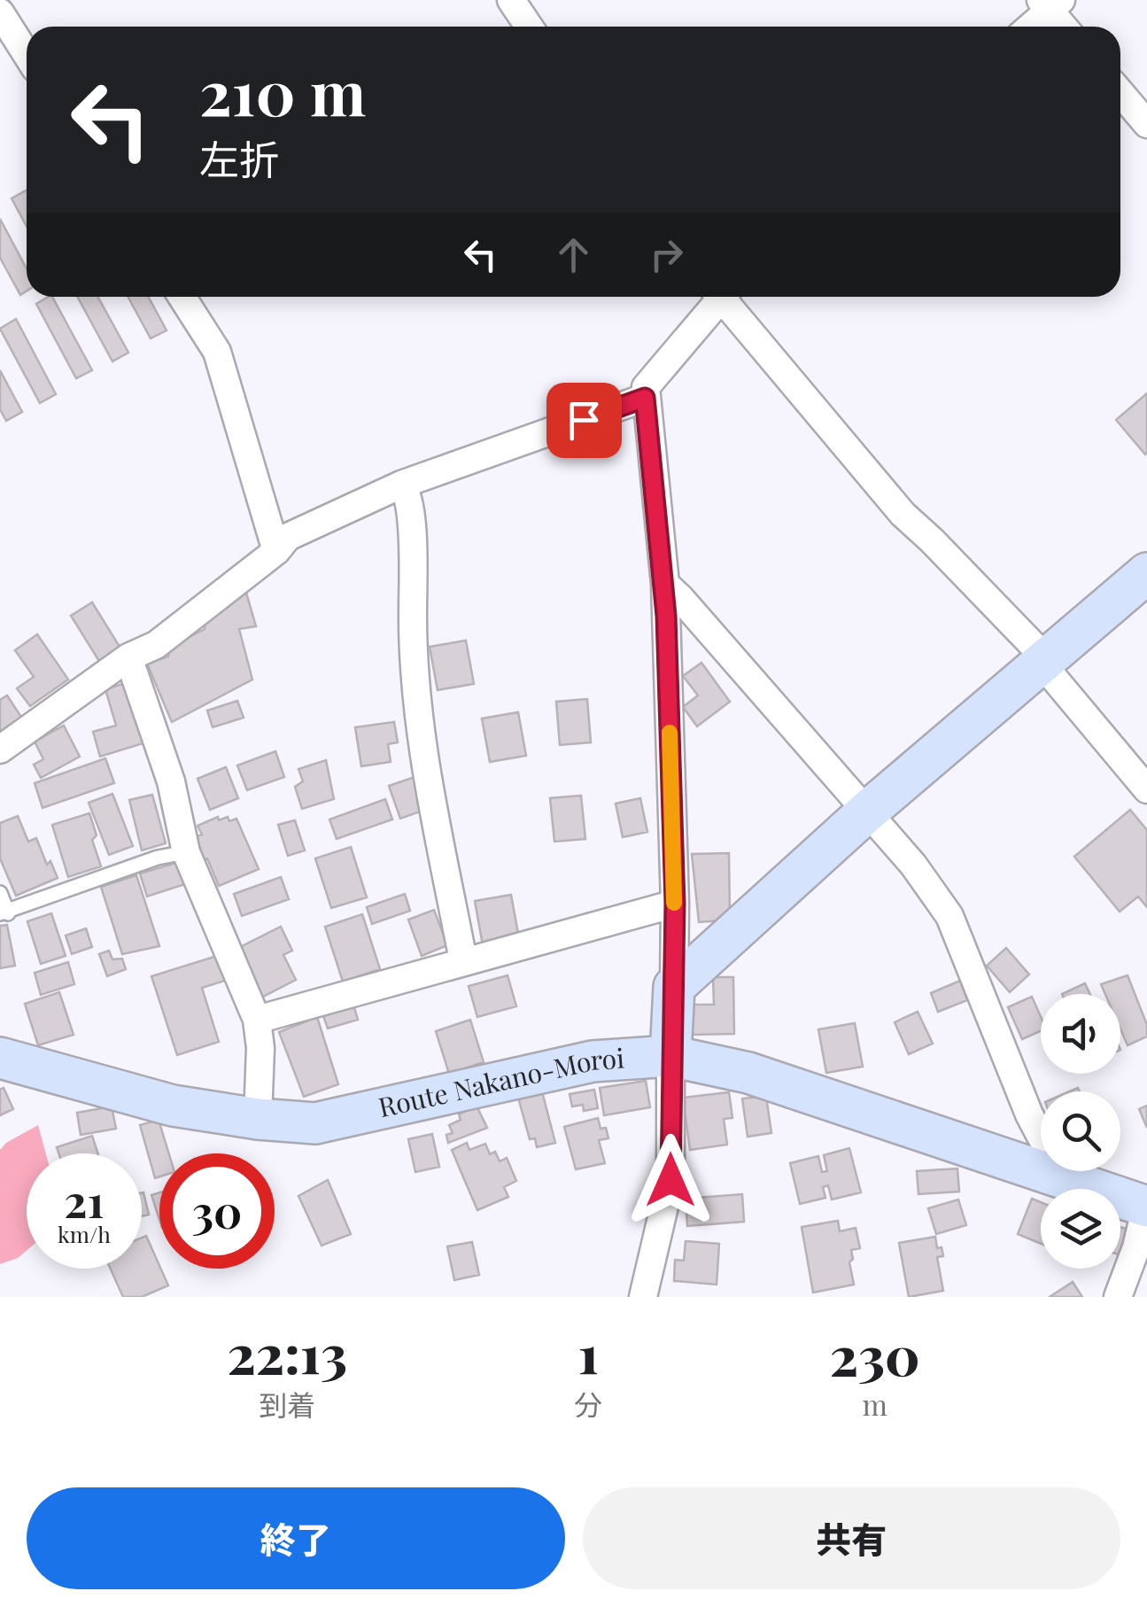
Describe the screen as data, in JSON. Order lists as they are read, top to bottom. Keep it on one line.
{"streets":{"main road":["Route Nakano-Moroi"]},"page":{"turn":["210 m","左折"],"speed":"21 km/h","limit":"30","eta":["22:13","到着","1","分","230","m"],"buttons":["終了","共有"]}}
